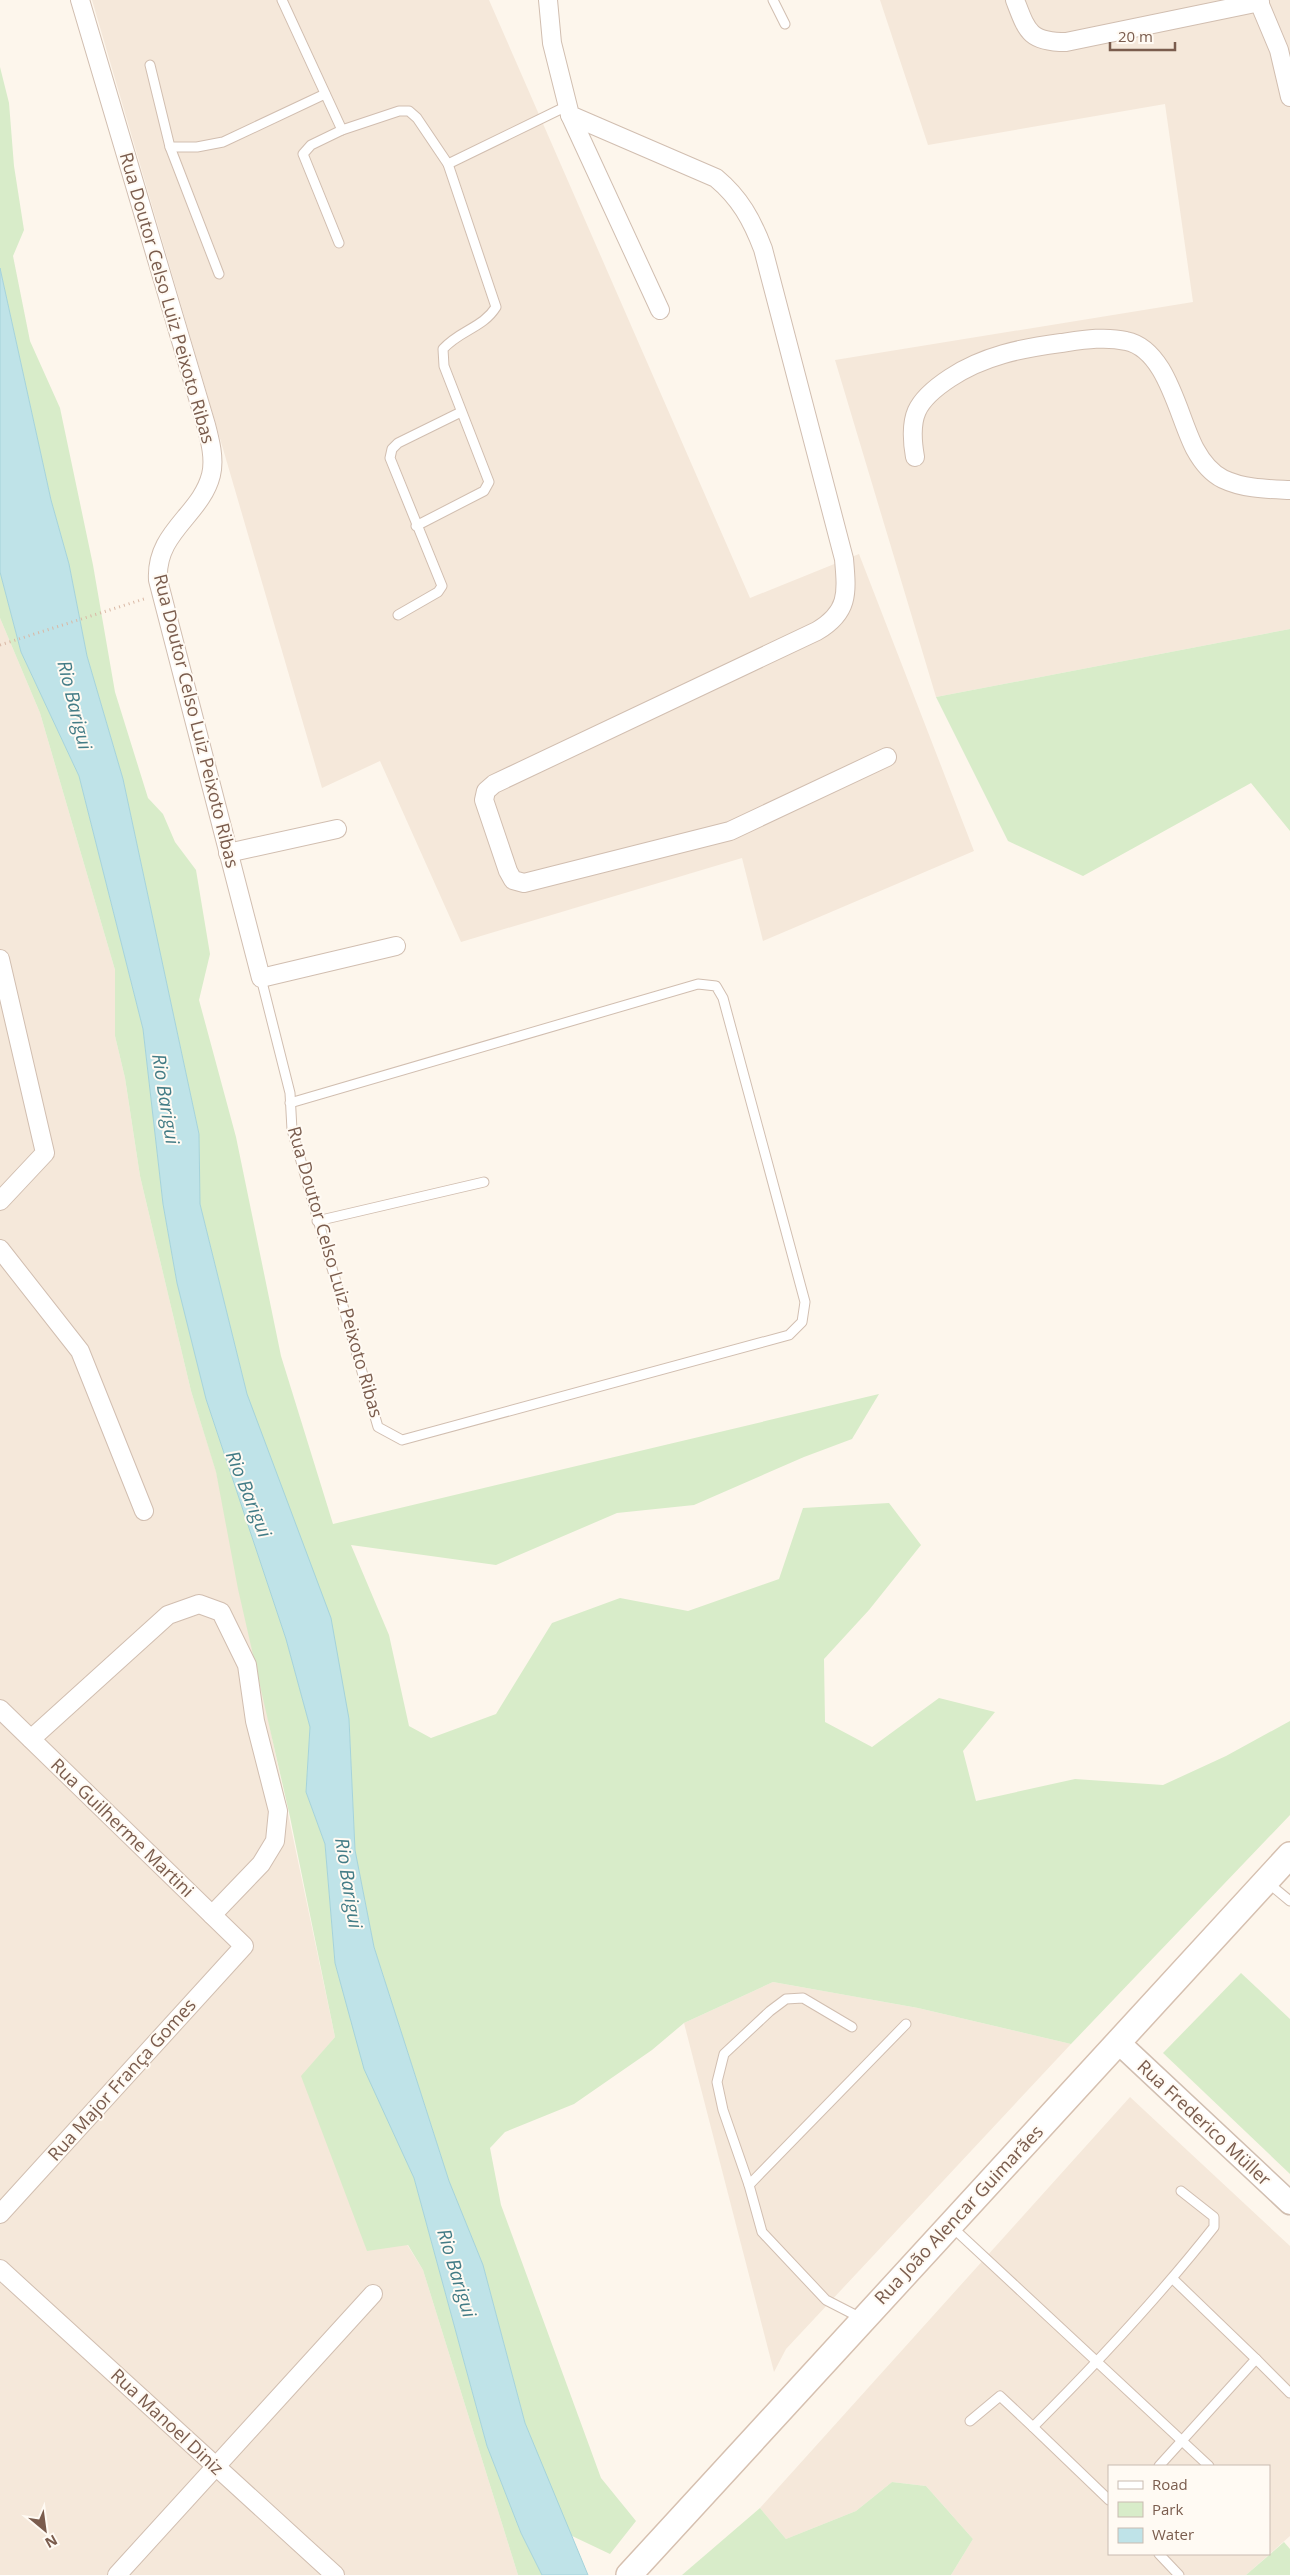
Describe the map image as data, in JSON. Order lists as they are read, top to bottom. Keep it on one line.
{"streets":{"main road":["Rua João Alencar Guimarães"],"street":["Rua Doutor Celso Luiz Peixoto Ribas","Rua Guilherme Martini","Rua Major França Gomes","Rua Frederico Müller","Rua Manoel Diniz"]},"crossings":[["Rua Guilherme Martini","Rua Major França Gomes"],["Rua Frederico Müller","Rua João Alencar Guimarães"]],"water":["Rio Barigui"],"legend":["Road","Park","Water"],"scale_bar":"20 m","north":"bottom right"}
